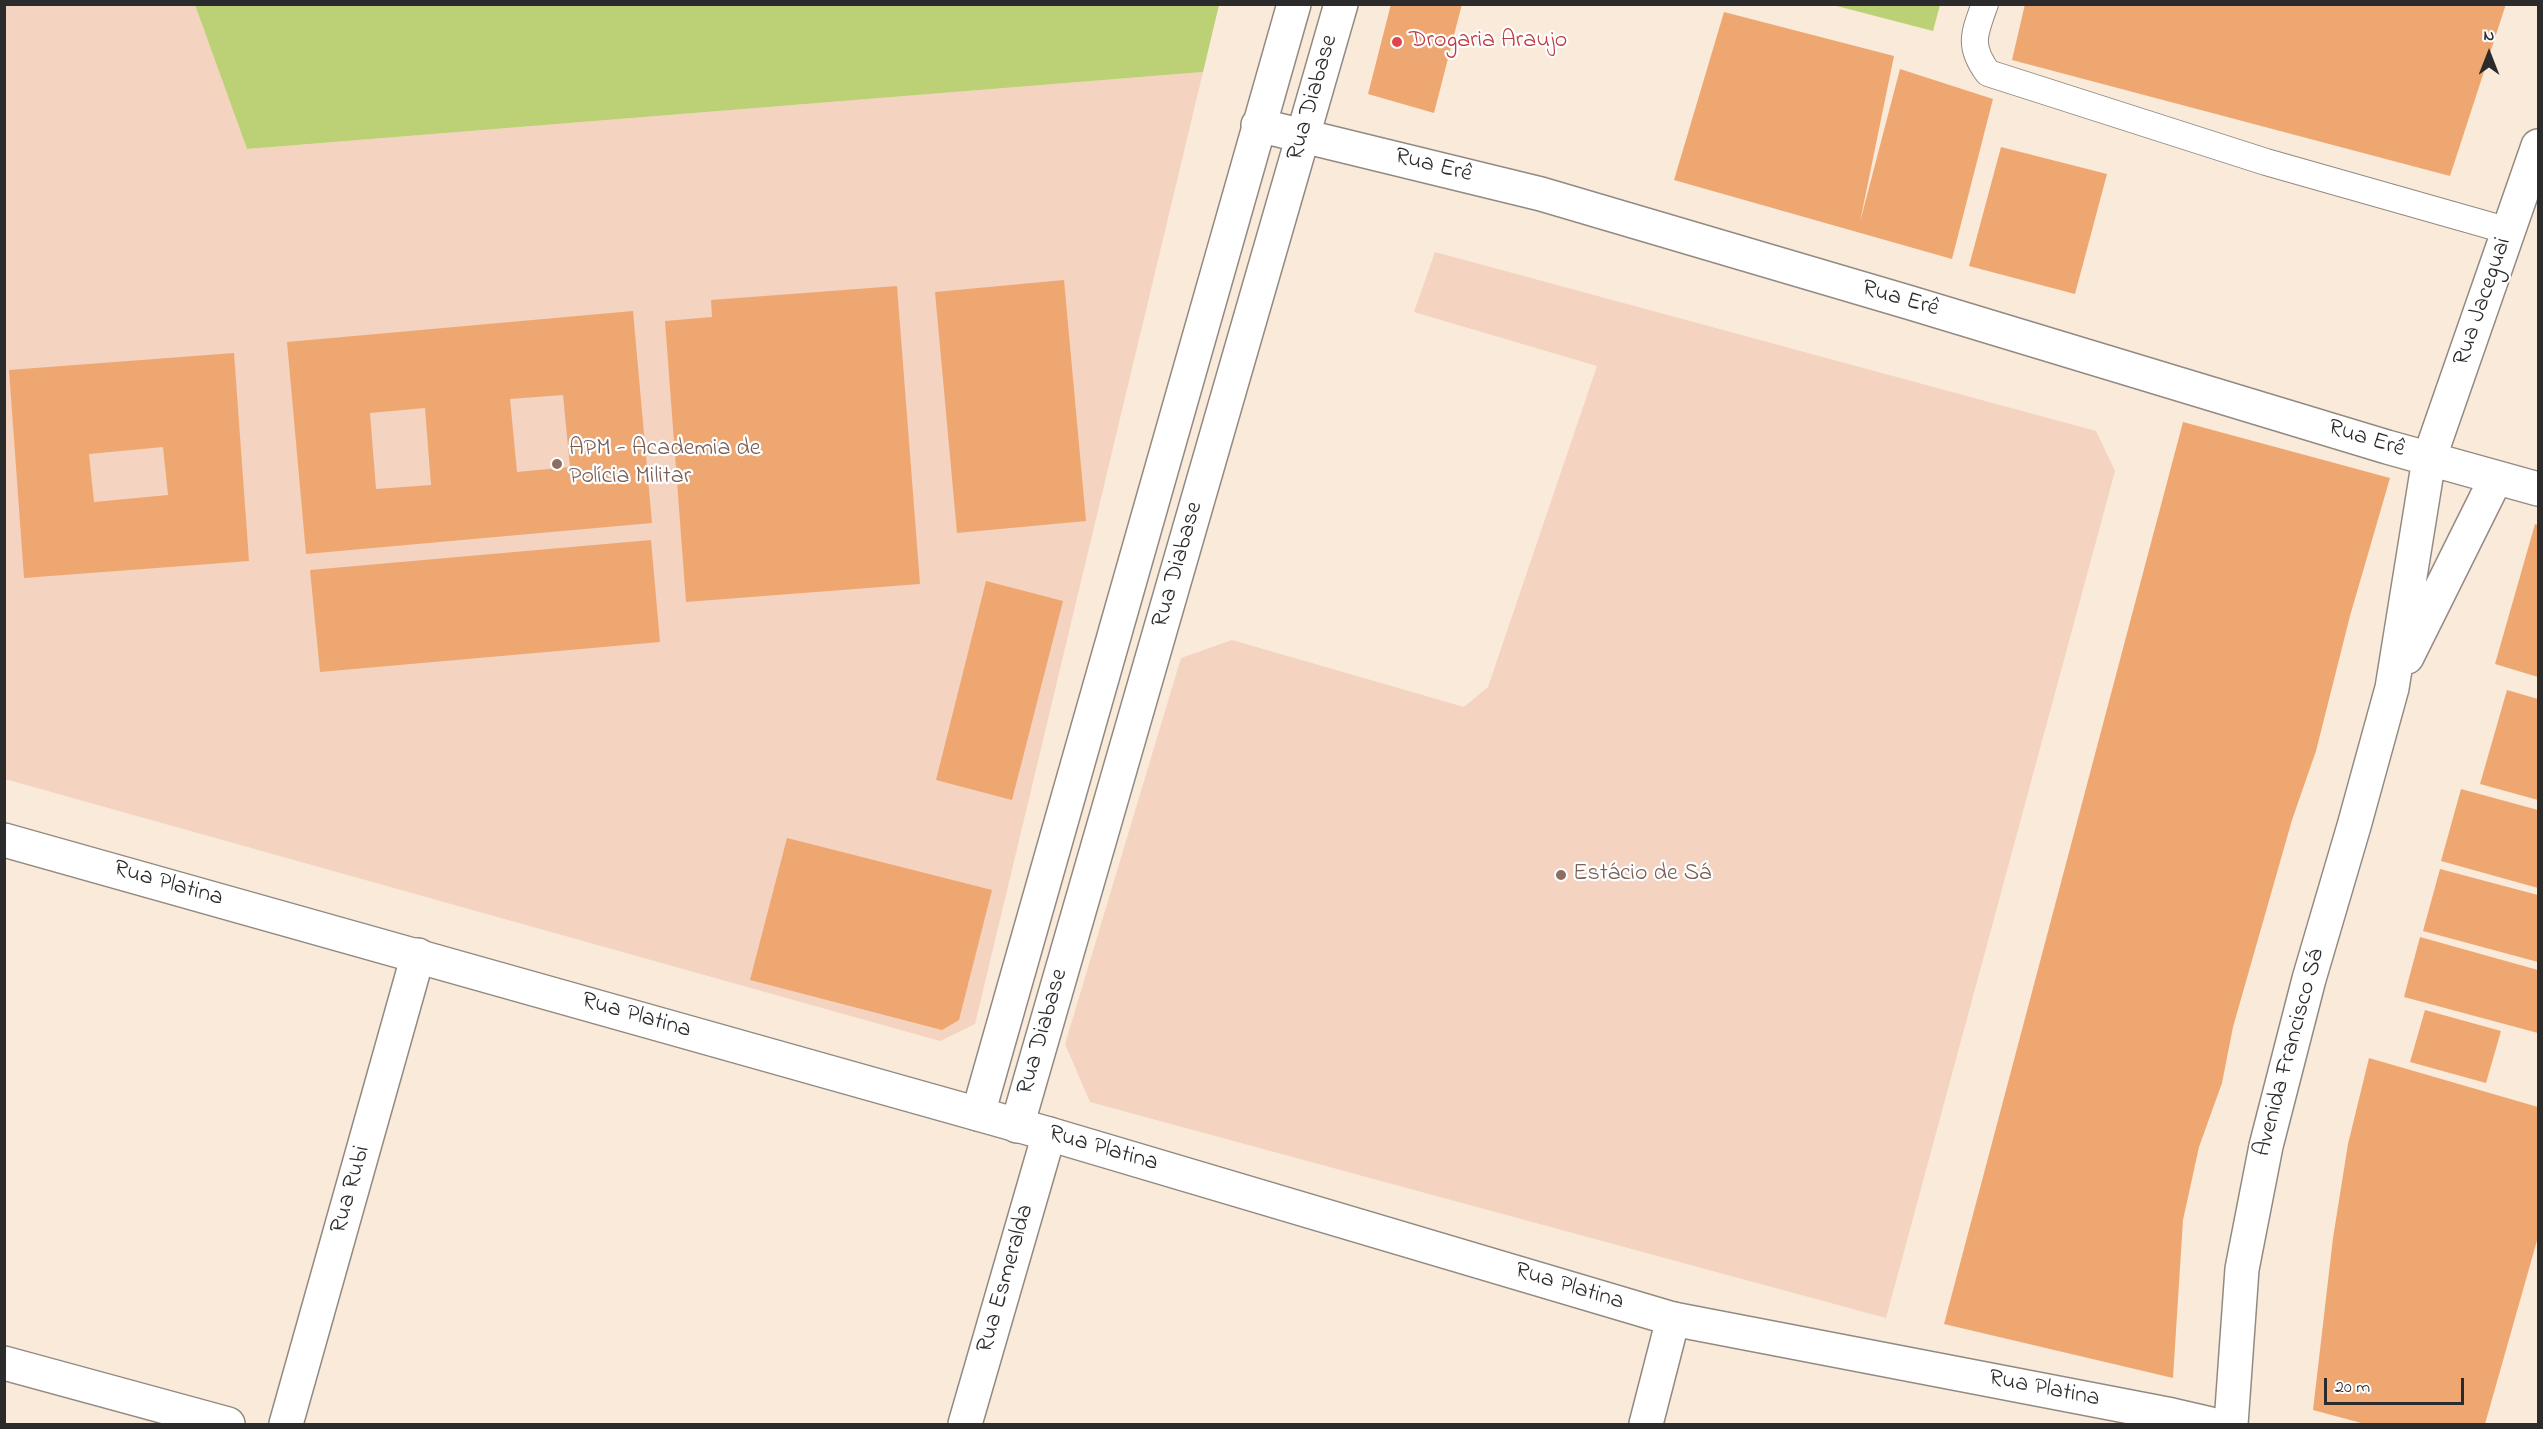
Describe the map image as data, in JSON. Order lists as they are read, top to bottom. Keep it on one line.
{"streets":{"street":["Rua Diabase","Rua Erê","Rua Jaceguai","Rua Platina","Avenida Francisco Sá","Rua Rubi","Rua Esmeralda"]},"crossings":[["Rua Diabase","Rua Erê"],["Rua Diabase","Rua Platina"],["Rua Erê","Rua Jaceguai"],["Rua Erê","Avenida Francisco Sá"],["Rua Jaceguai","Avenida Francisco Sá"],["Rua Platina","Rua Rubi"],["Rua Platina","Rua Esmeralda"]],"places":["Drogaria Araujo","APM - Academia de Polícia Militar","Estácio de Sá"],"scale_bar":"20 m","north":"top"}
